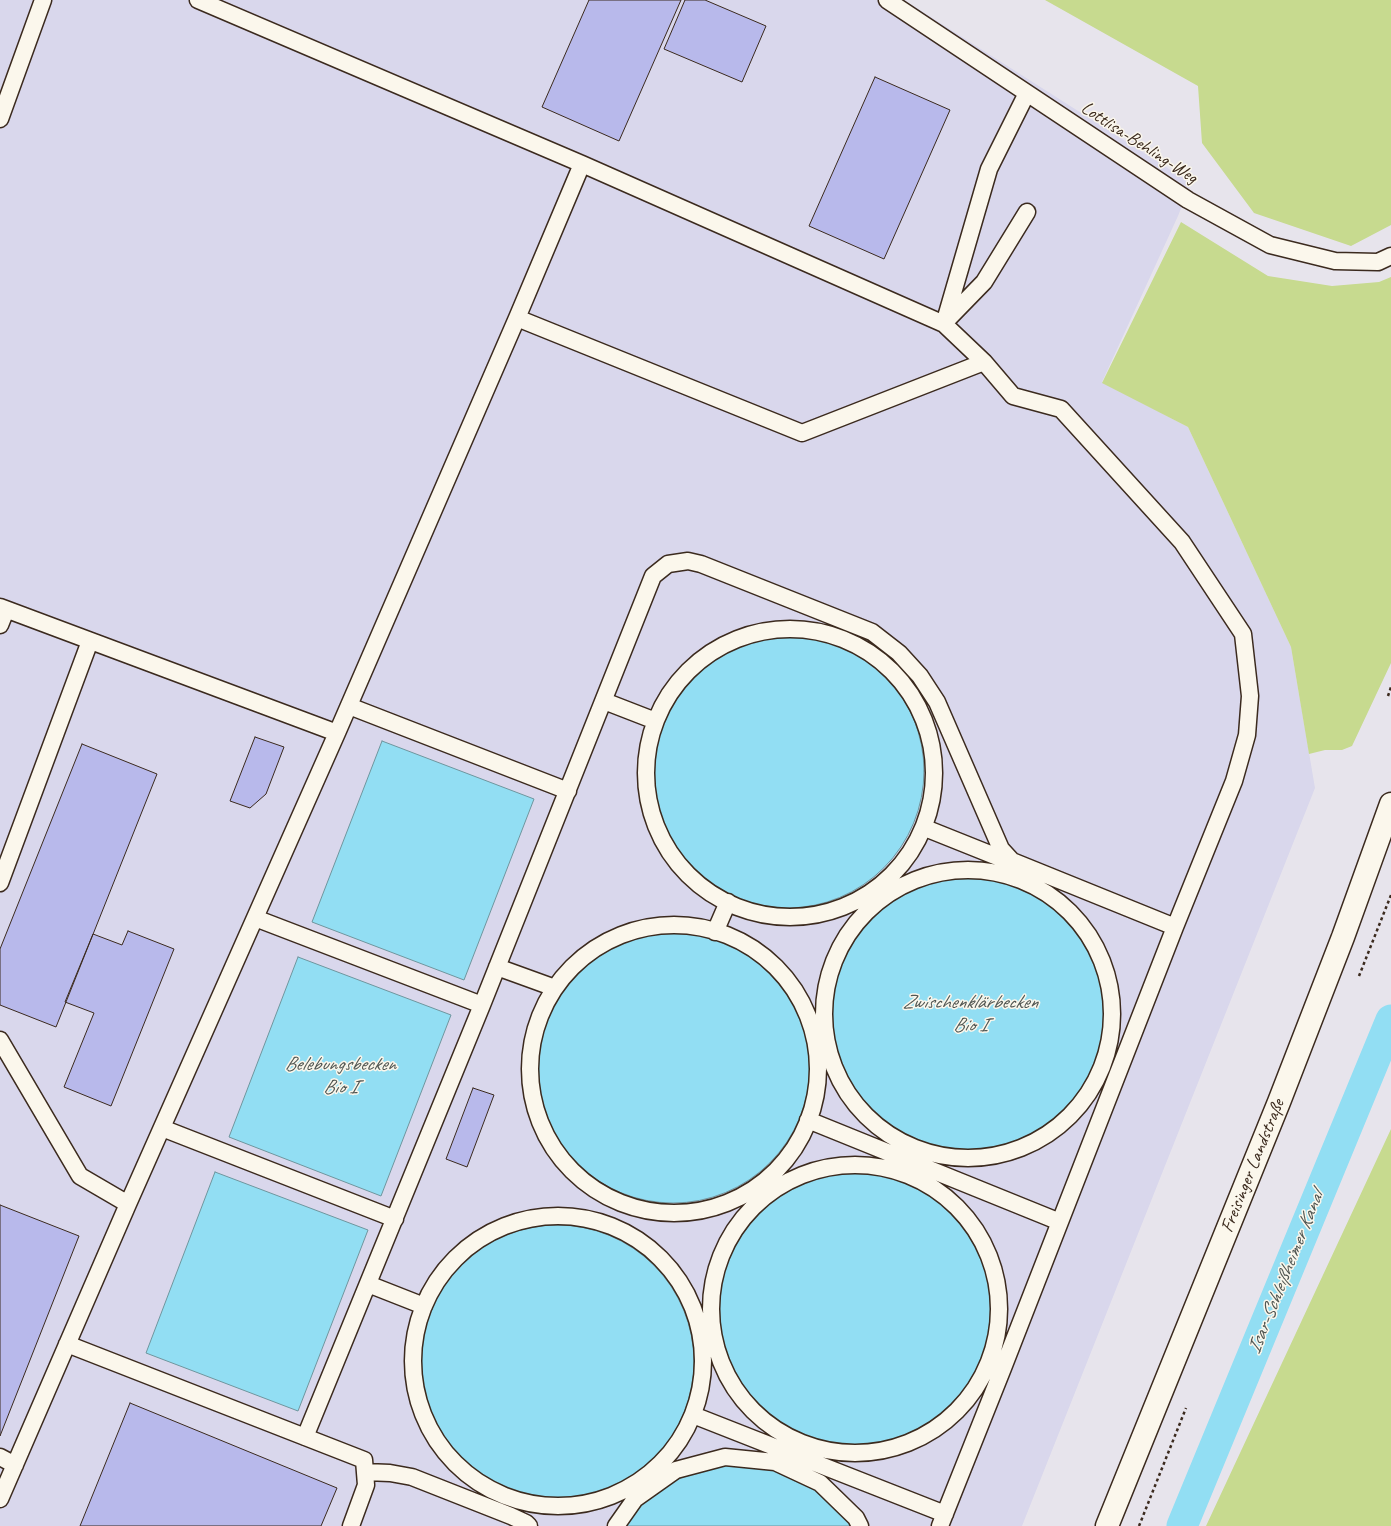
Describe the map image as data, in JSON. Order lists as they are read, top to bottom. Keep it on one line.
{"streets":{"main road":["Freisinger Landstraße"],"lane":["Lottlisa-Behling-Weg"]},"water":["Zwischenklärbecken Bio I","Belebungsbecken Bio I","Isar-Schleißheimer Kanal"]}
